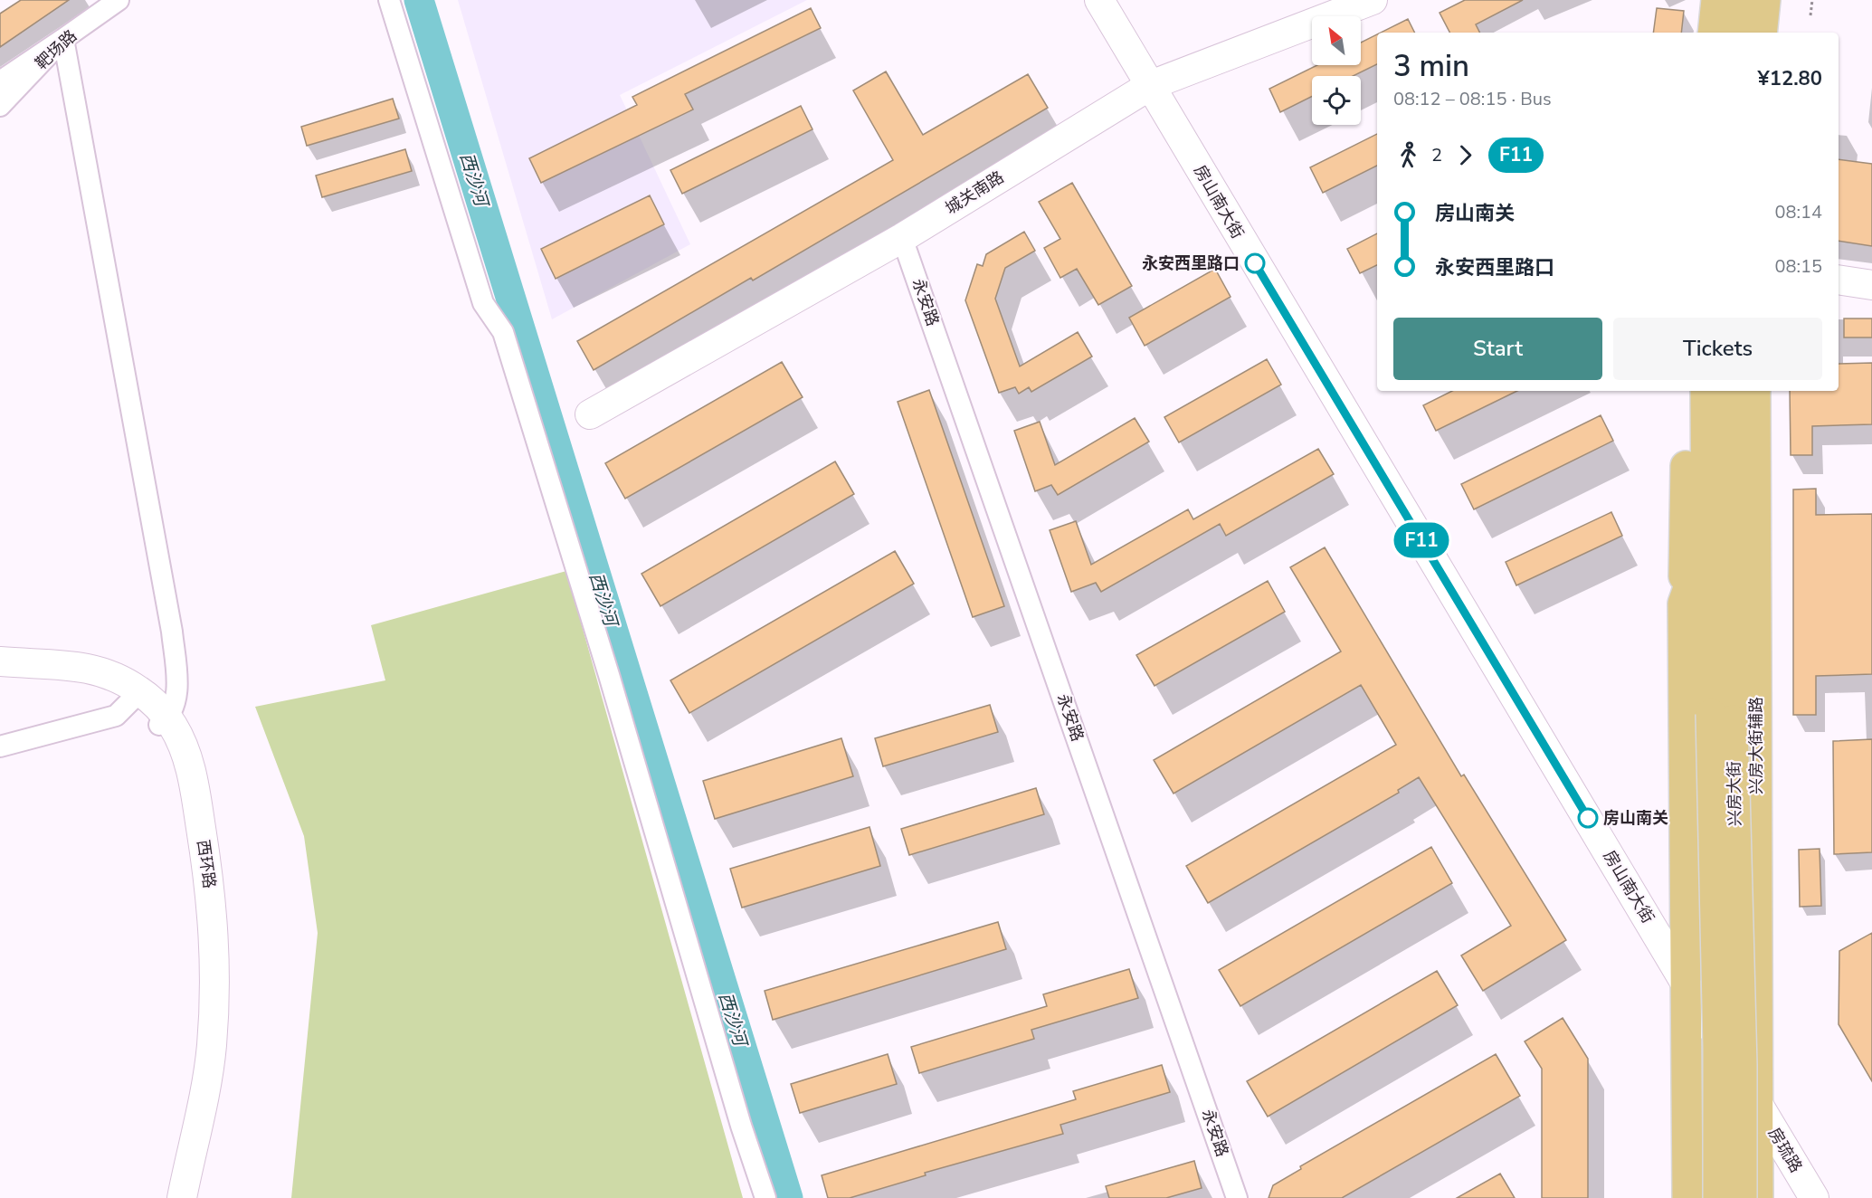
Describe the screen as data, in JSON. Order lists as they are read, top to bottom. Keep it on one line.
{"streets":{"main road":["城关南路","房山南大街","兴房大街辅路","兴房大街","西环路","房琉路"],"street":["靶场路","永安路"]},"crossings":[["城关南路","房山南大街"],["城关南路","永安路"],["房山南大街","兴房大街辅路"],["房山南大街","兴房大街"],["房山南大街","房琉路"],["兴房大街辅路","房琉路"]],"water":["西沙河"],"places":["永安西里路口","房山南关"],"lines":["bus line F11"],"north":"top left","page":{"on_map":"F11","heading":["3 min","08:12 – 08:15 · Bus","¥12.80"],"legs":["2","F11"],"list":[{"name":"房山南关","value":"08:14"},{"name":"永安西里路口","value":"08:15"}],"buttons":["Start","Tickets"]}}
